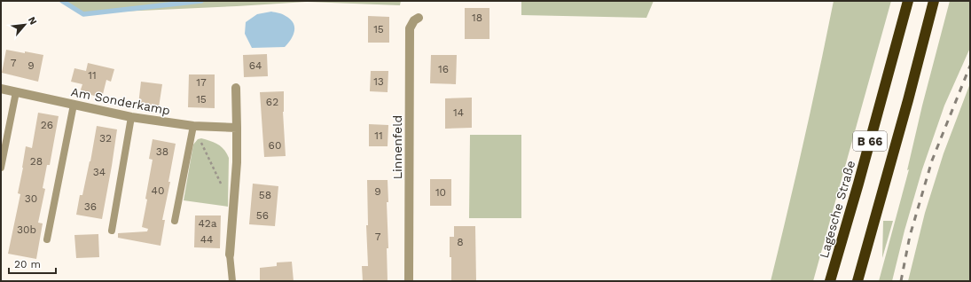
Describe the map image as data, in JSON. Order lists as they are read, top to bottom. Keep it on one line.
{"streets":{"highway":["B 66","Lagesche Straße"],"street":["Am Sonderkamp","Linnenfeld"]},"house_numbers":["18","15","7","9","64","16","11","13","17","15","62","14","26","11","32","60","38","28","34","40","9","10","58","30","36","56","42a","30b","7","44","8"],"scale_bar":"20 m","north":"top right"}
